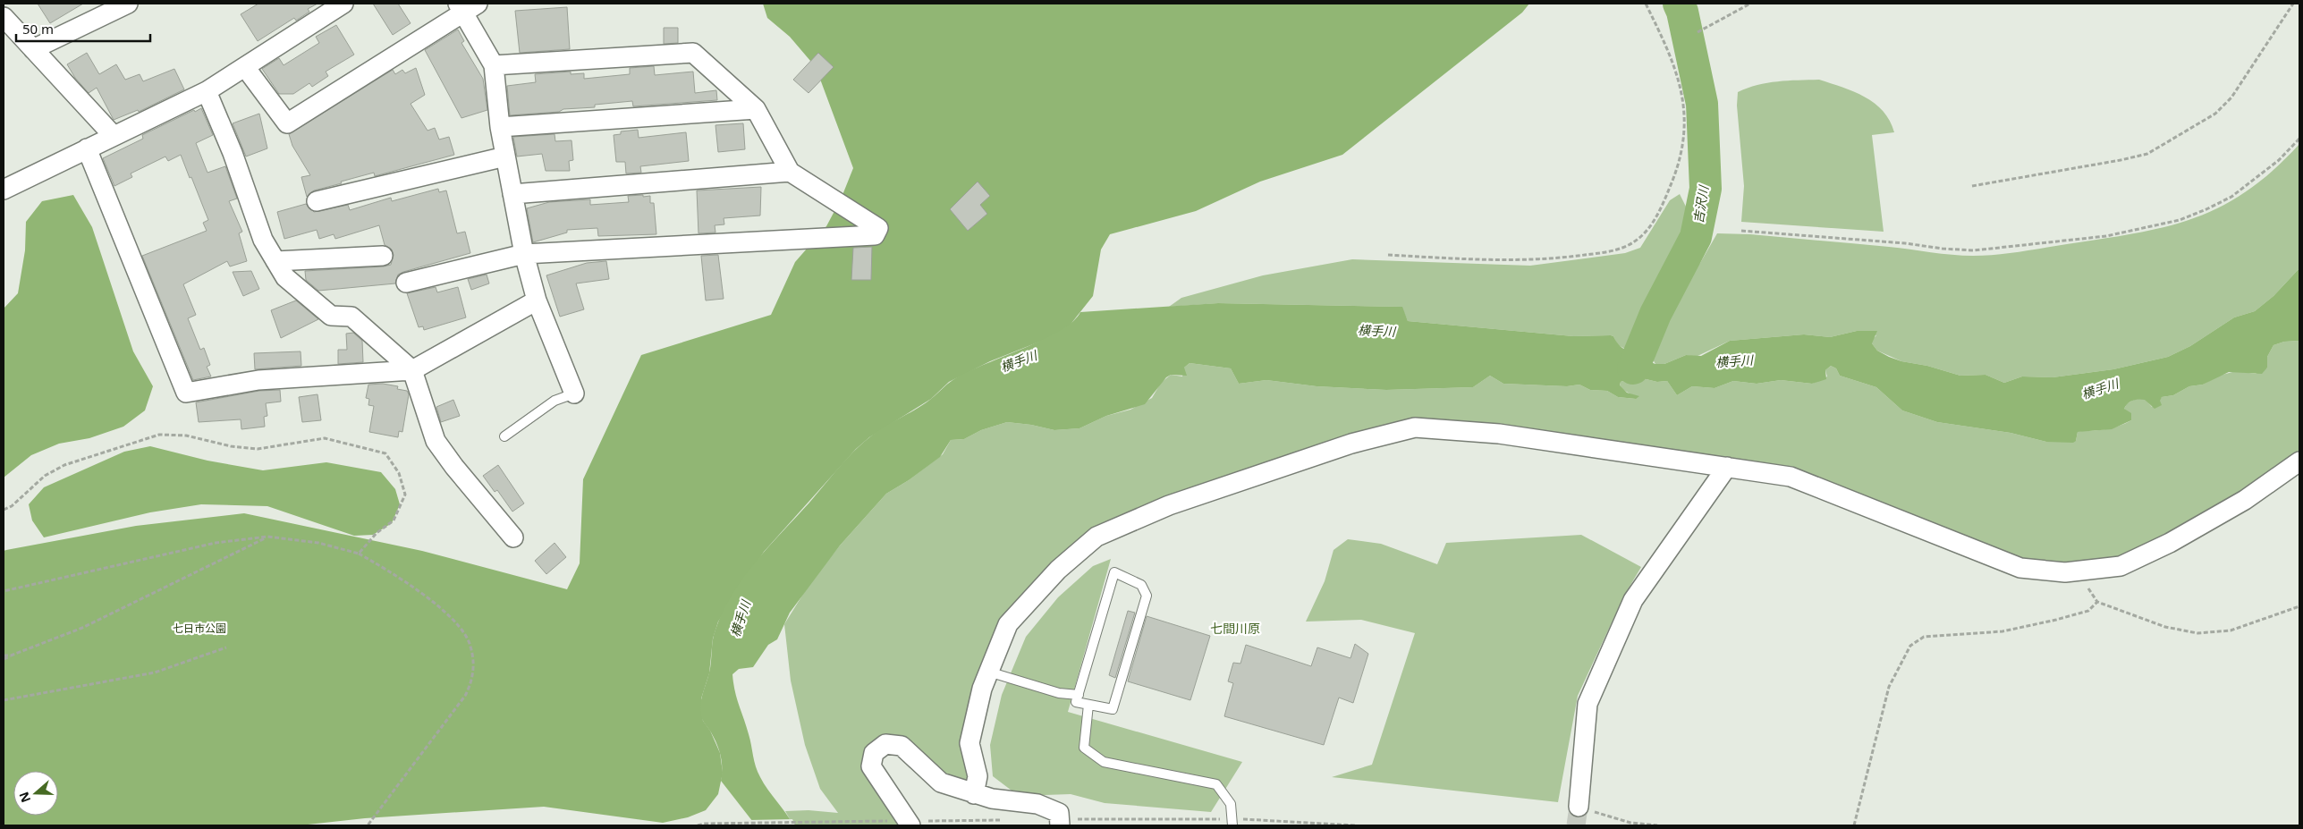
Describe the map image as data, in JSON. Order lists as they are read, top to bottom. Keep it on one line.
{"districts":["七間川原"],"water":["吉沢川","横手川"],"parks":["七日市公園"],"scale_bar":"50 m","north":"left"}
